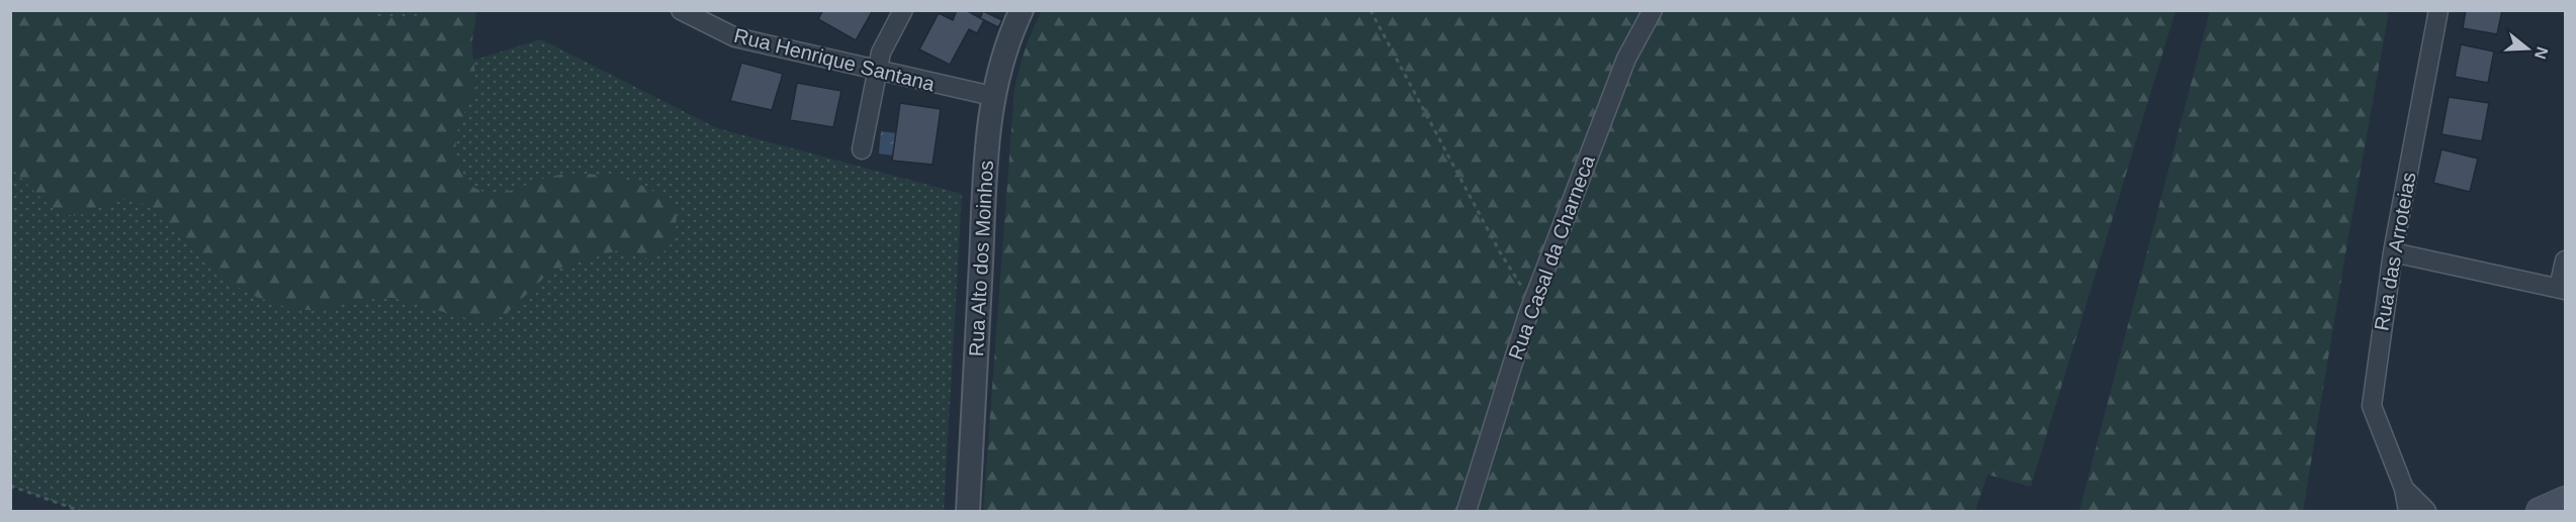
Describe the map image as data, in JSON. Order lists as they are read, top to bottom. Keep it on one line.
{"streets":{"street":["Rua Henrique Santana","Rua das Arroteias","Rua Casal da Charneca","Rua Alto dos Moinhos"]},"crossings":[["Rua Henrique Santana","Rua Alto dos Moinhos"]],"north":"right"}
